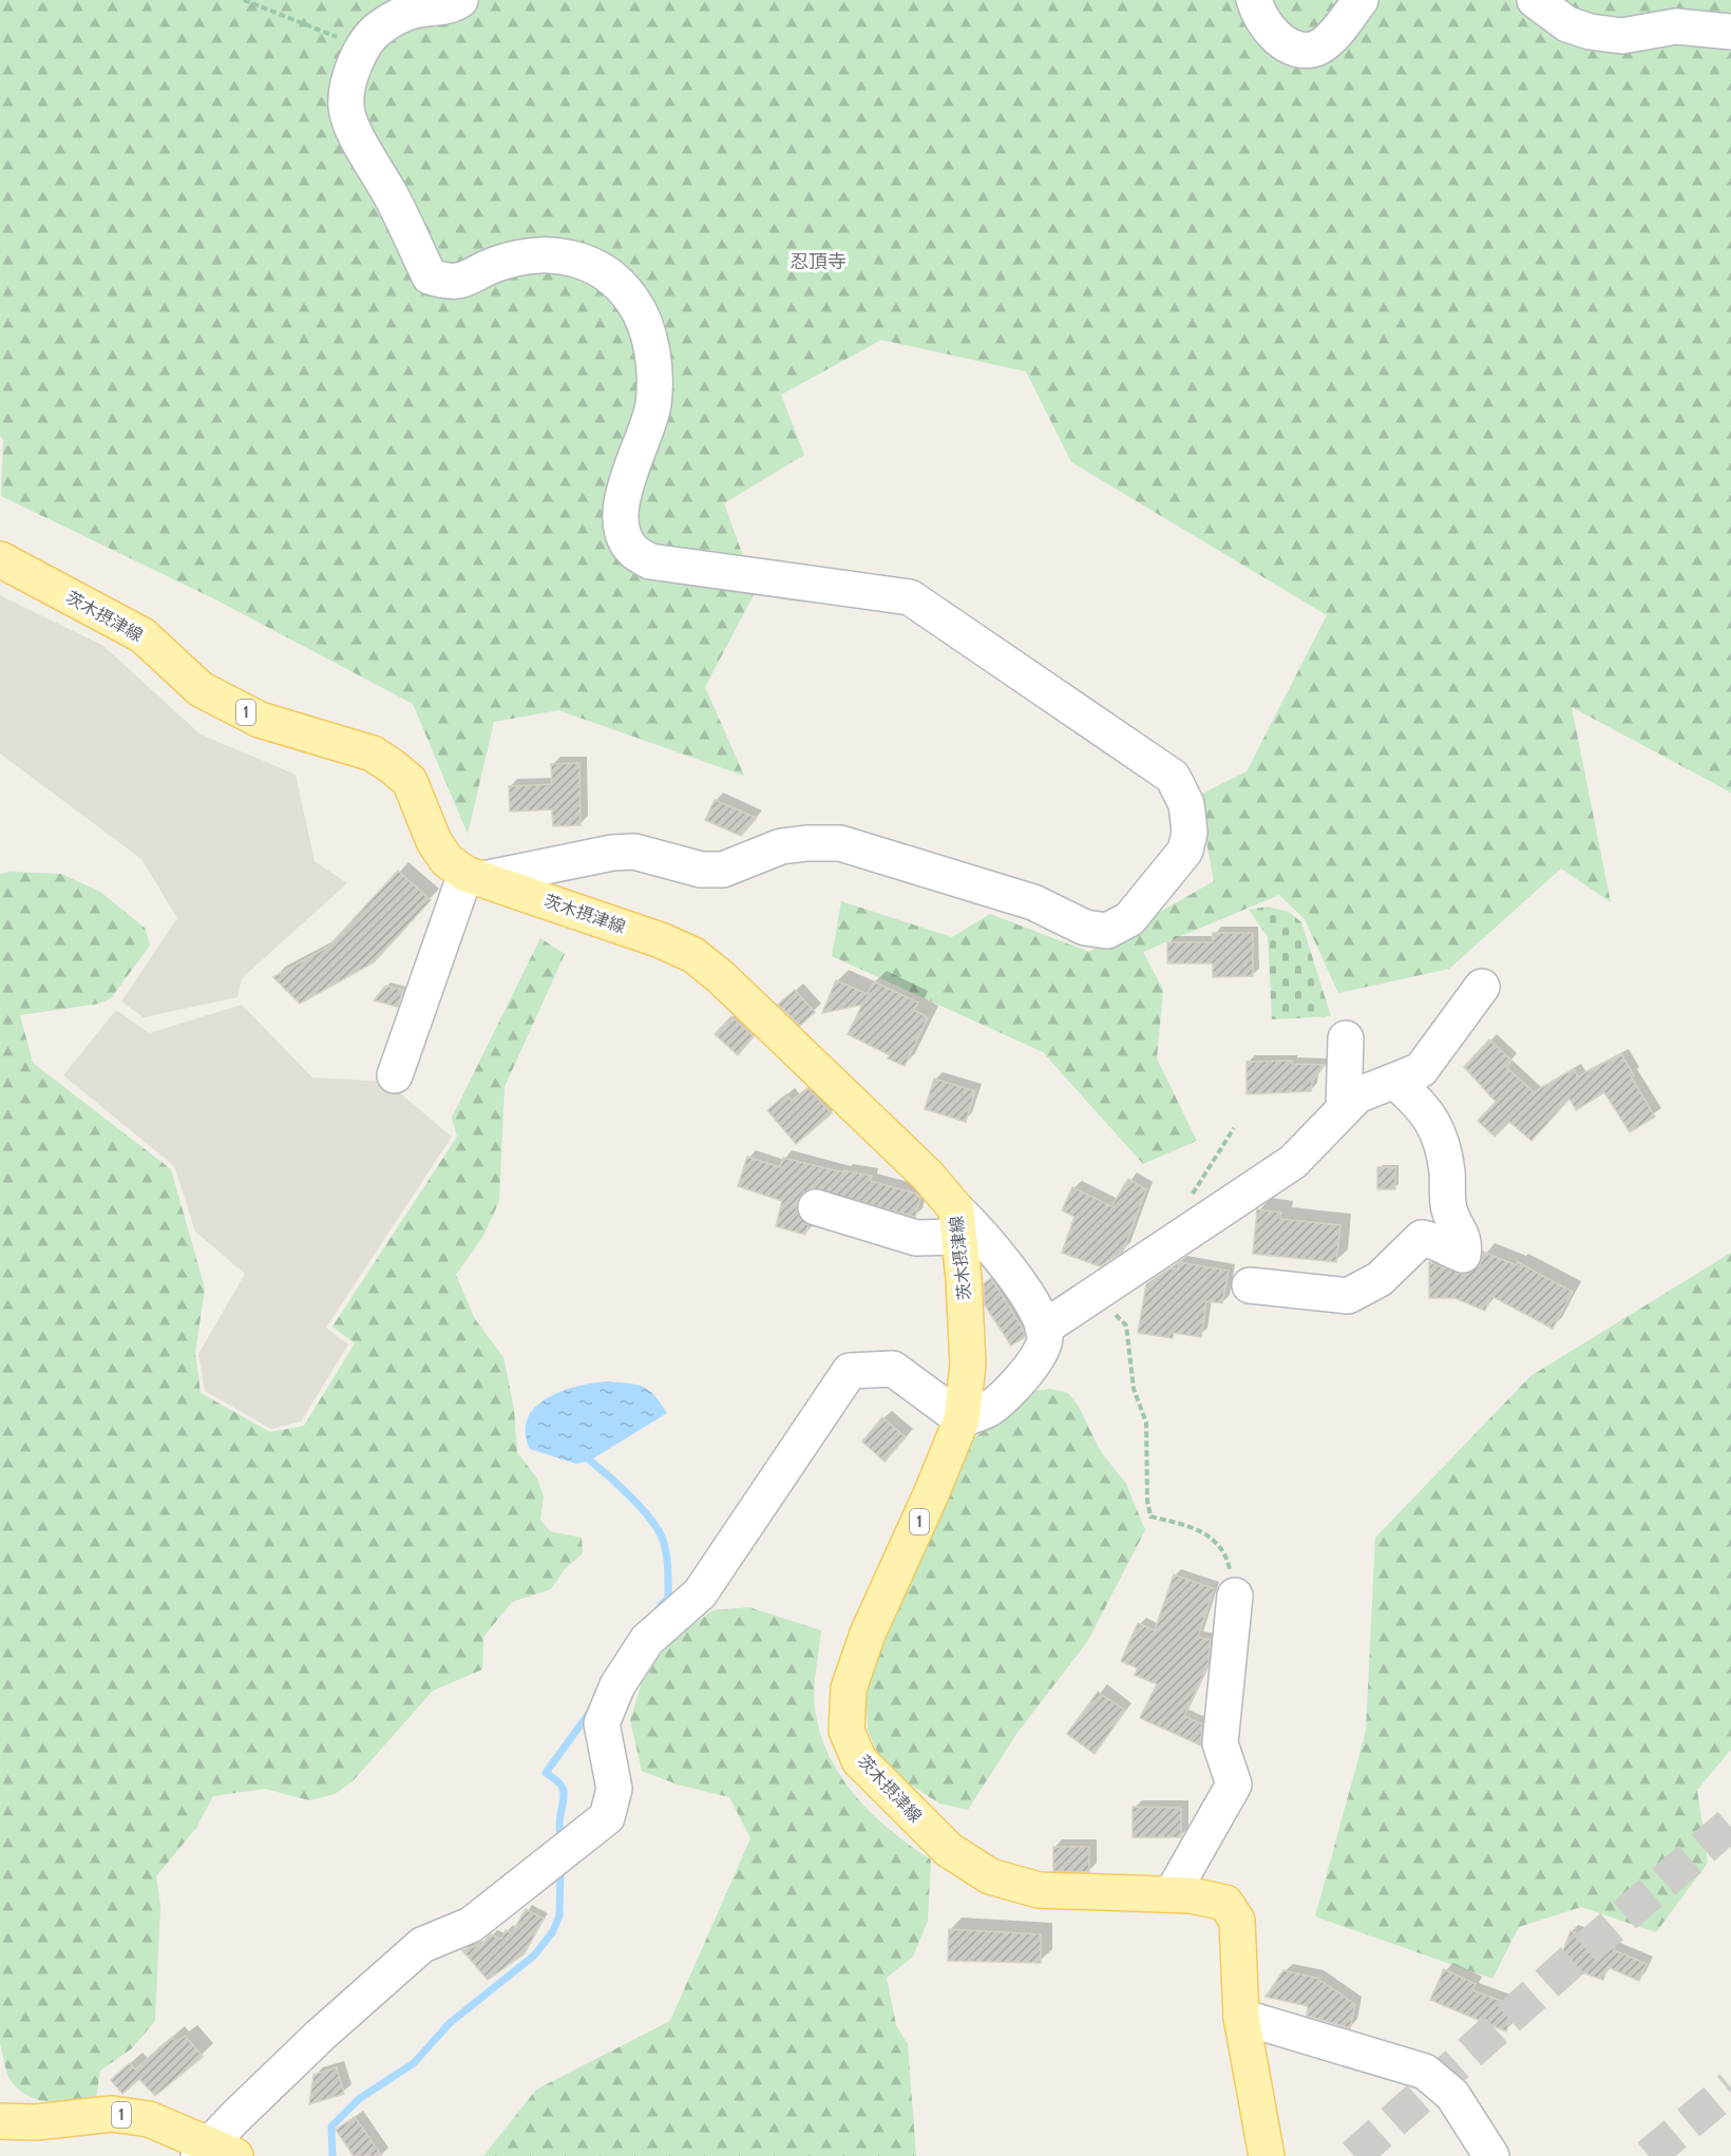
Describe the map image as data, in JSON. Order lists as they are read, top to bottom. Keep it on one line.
{"streets":{"main road":["茨木摂津線","1"]},"districts":["忍頂寺"]}
